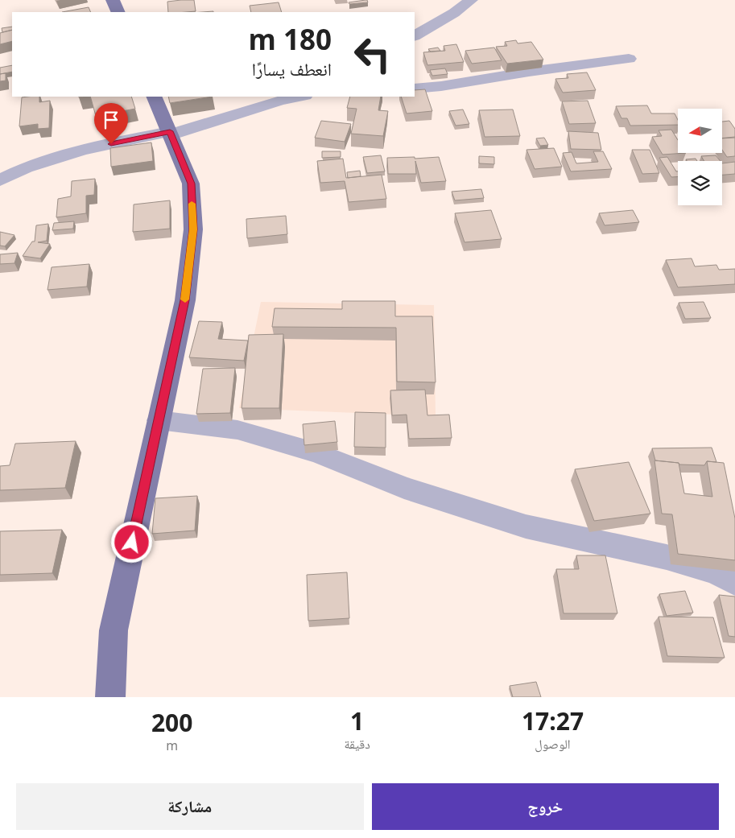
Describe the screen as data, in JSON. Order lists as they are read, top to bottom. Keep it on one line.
{"north":"left","page":{"turn":["180 m","انعطف يسارًا"],"eta":["17:27","الوصول","1","دقيقة","200","m"],"buttons":["خروج","مشاركة"]}}
